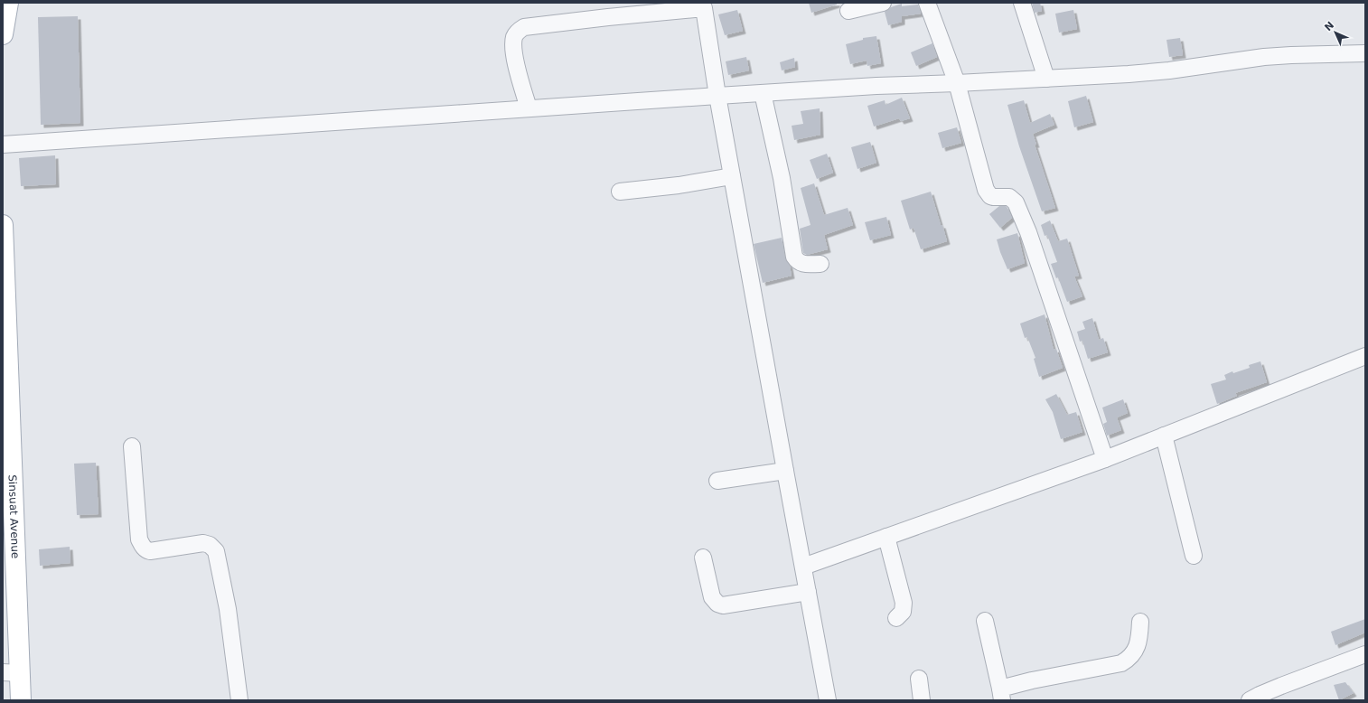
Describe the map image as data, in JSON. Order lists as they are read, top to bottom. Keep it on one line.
{"streets":{"main road":["Sinsuat Avenue"]},"north":"top left"}
